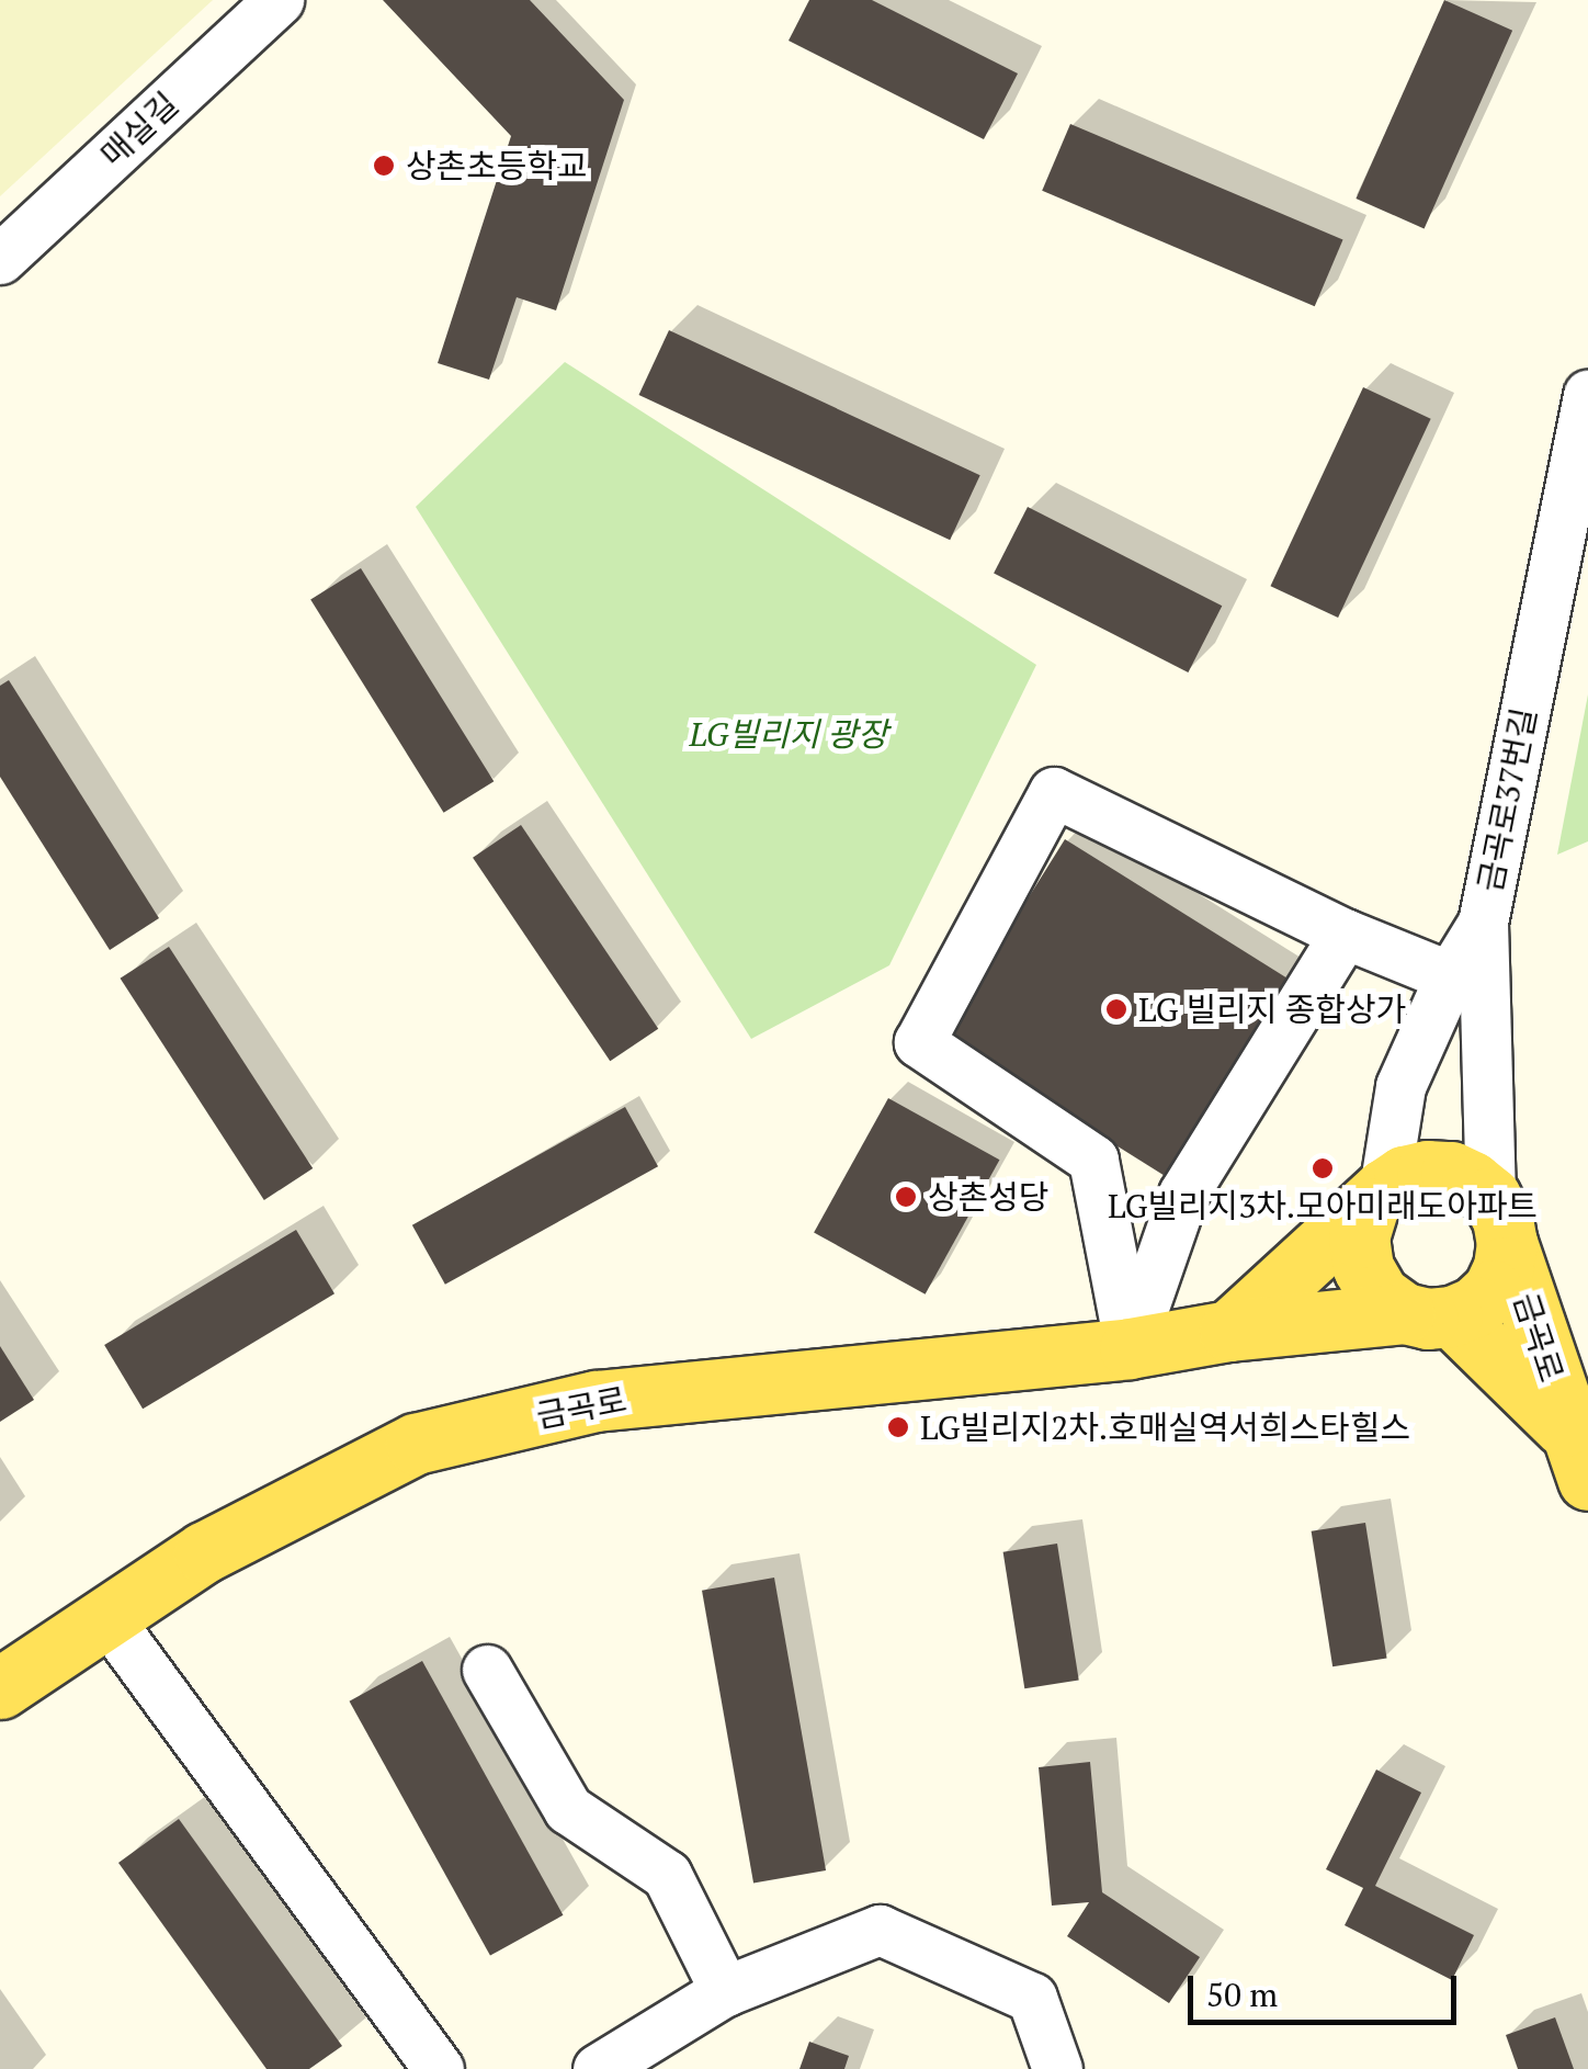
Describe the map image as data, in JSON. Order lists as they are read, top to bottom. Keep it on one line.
{"streets":{"main road":["금곡로"],"street":["매실길","금곡로37번길"]},"crossings":[["금곡로37번길","금곡로"]],"parks":["LG빌리지 광장"],"places":["상촌초등학교","LG 빌리지 종합상가","LG빌리지3차.모아미래도아파트","상촌성당","LG빌리지2차.호매실역서희스타힐스"],"scale_bar":"50 m"}
